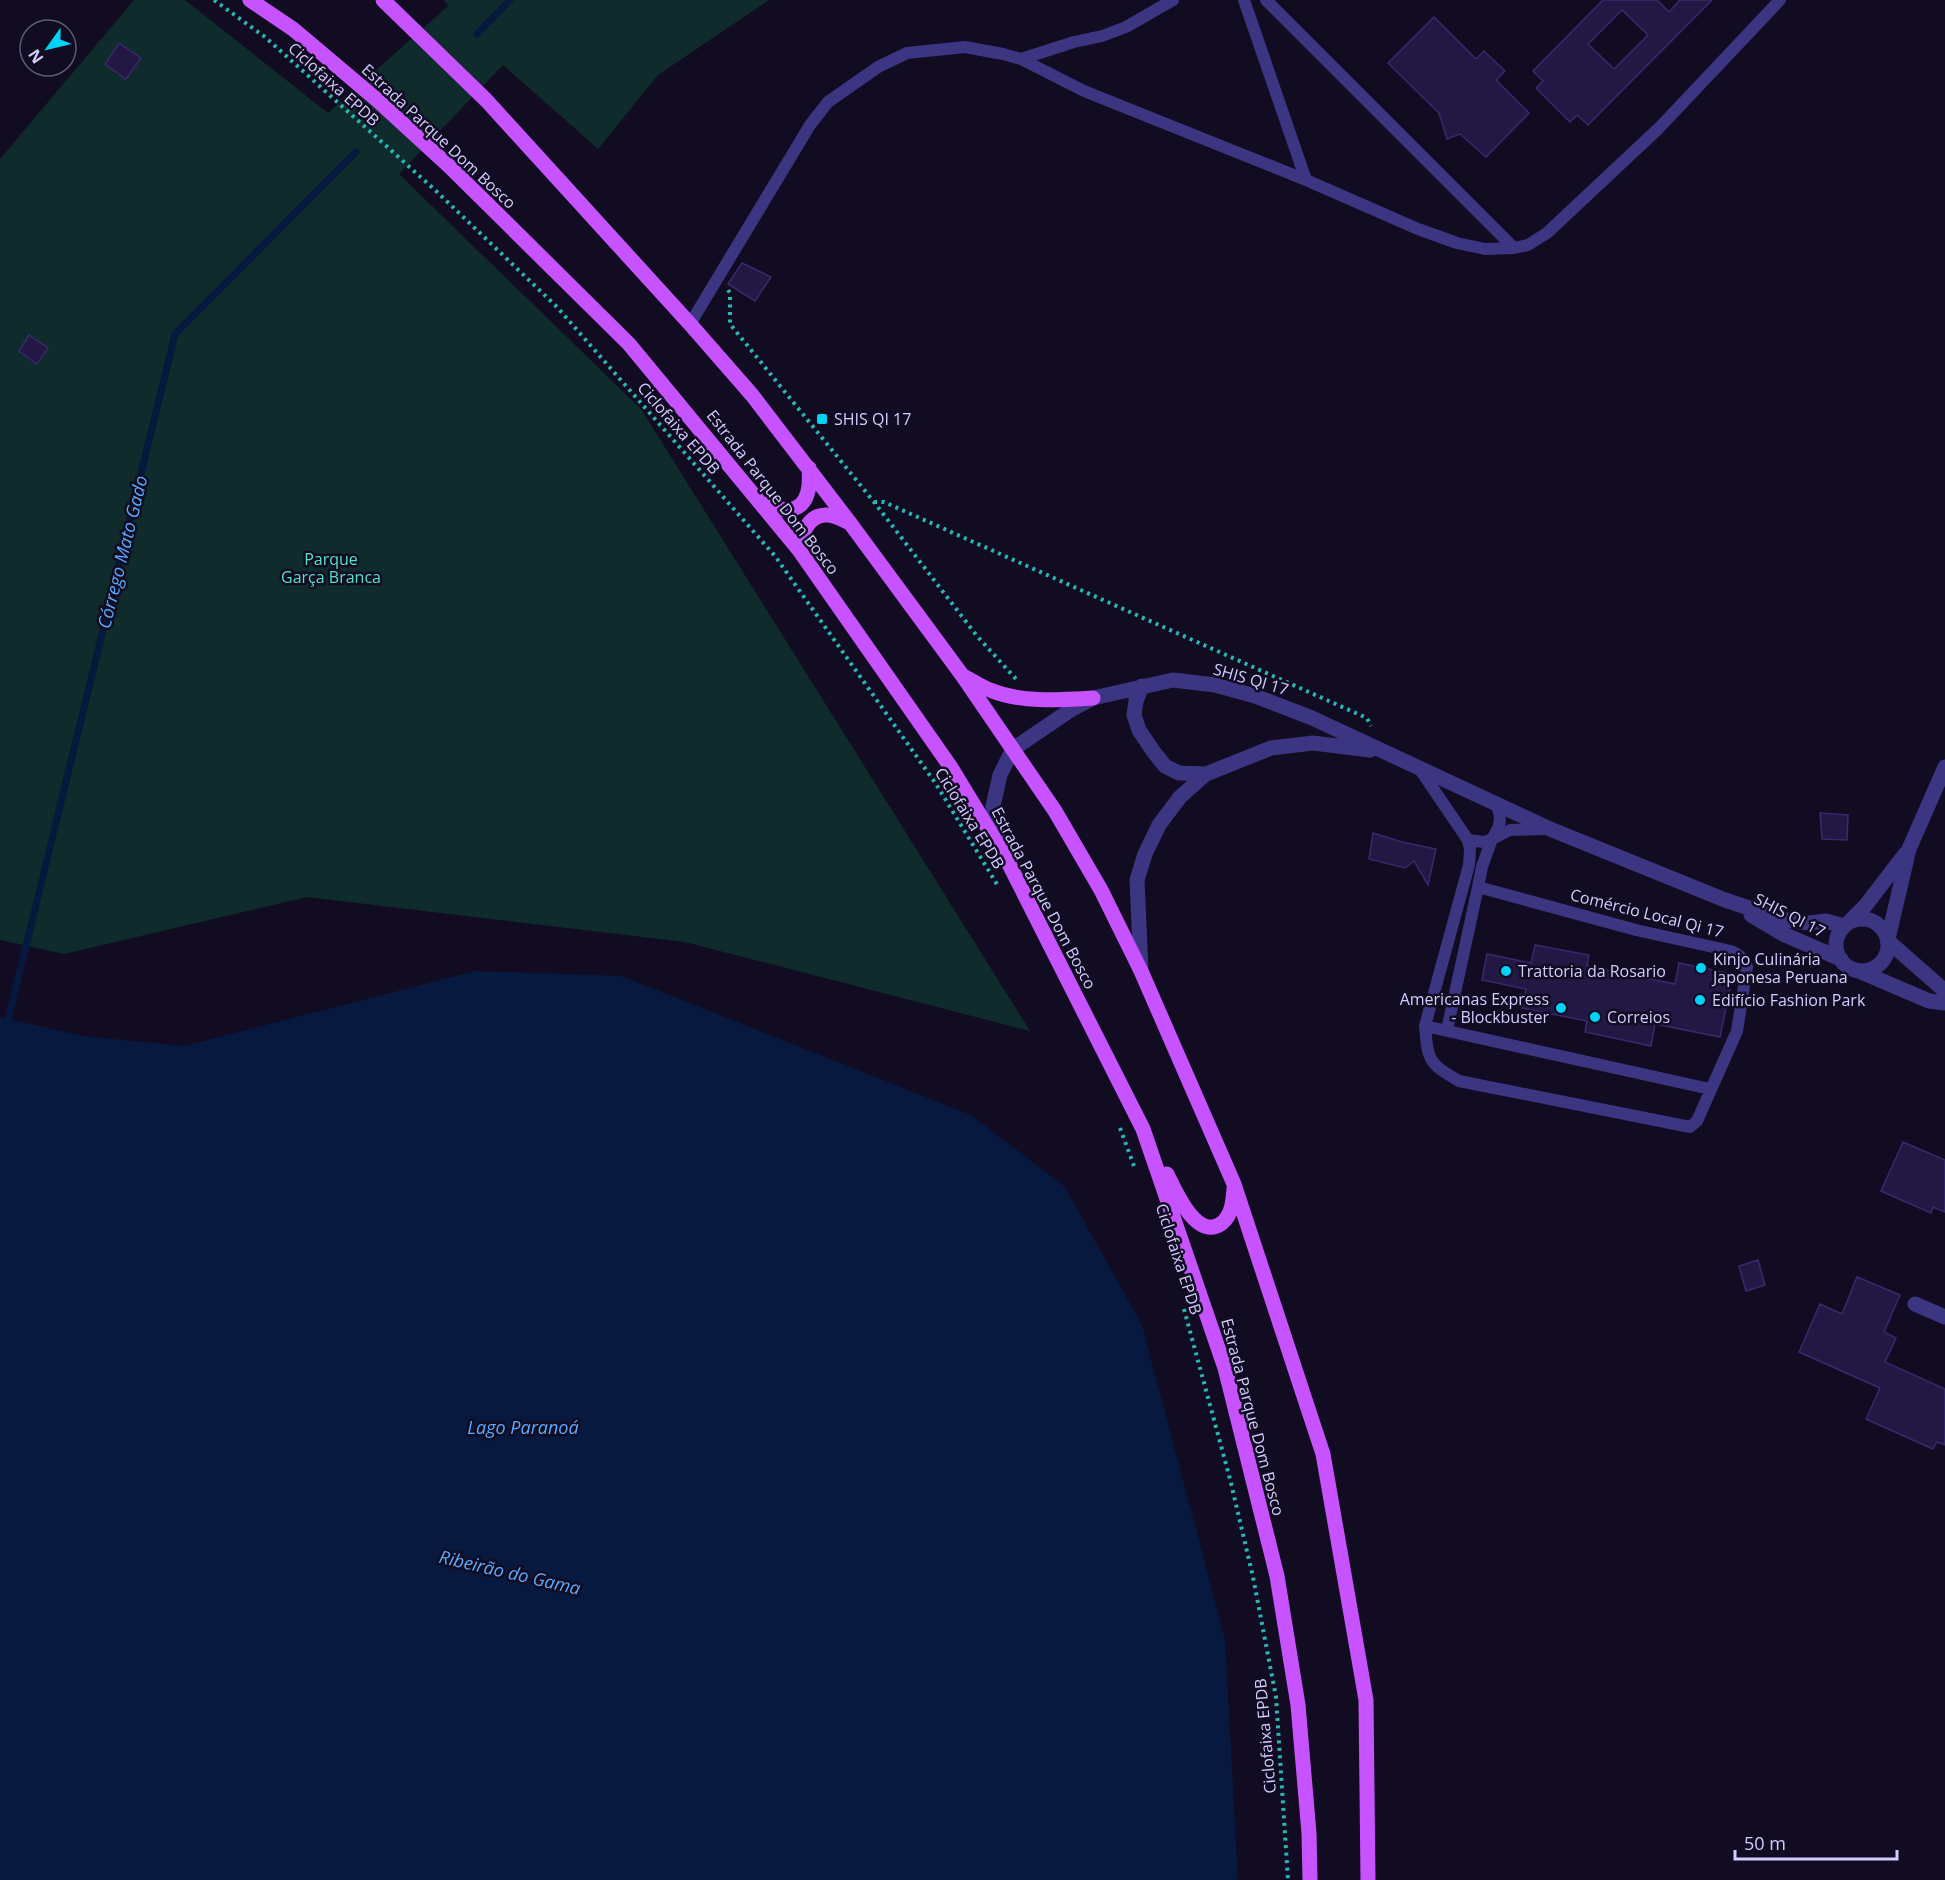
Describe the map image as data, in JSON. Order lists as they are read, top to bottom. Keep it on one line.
{"streets":{"main road":["Estrada Parque Dom Bosco"],"street":["SHIS QI 17"],"lane":["Comércio Local Qi 17"],"path":["Ciclofaixa EPDB"]},"crossings":[["Estrada Parque Dom Bosco","SHIS QI 17"]],"water":["Córrego Mato Gado","Lago Paranoá","Ribeirão do Gama"],"parks":["Parque Garça Branca"],"places":{"transit":["SHIS QI 17"],"other":["Kinjo Culinária Japonesa Peruana","Trattoria da Rosario","Edifício Fashion Park","Americanas Express - Blockbuster","Correios"]},"scale_bar":"50 m","north":"bottom left"}
